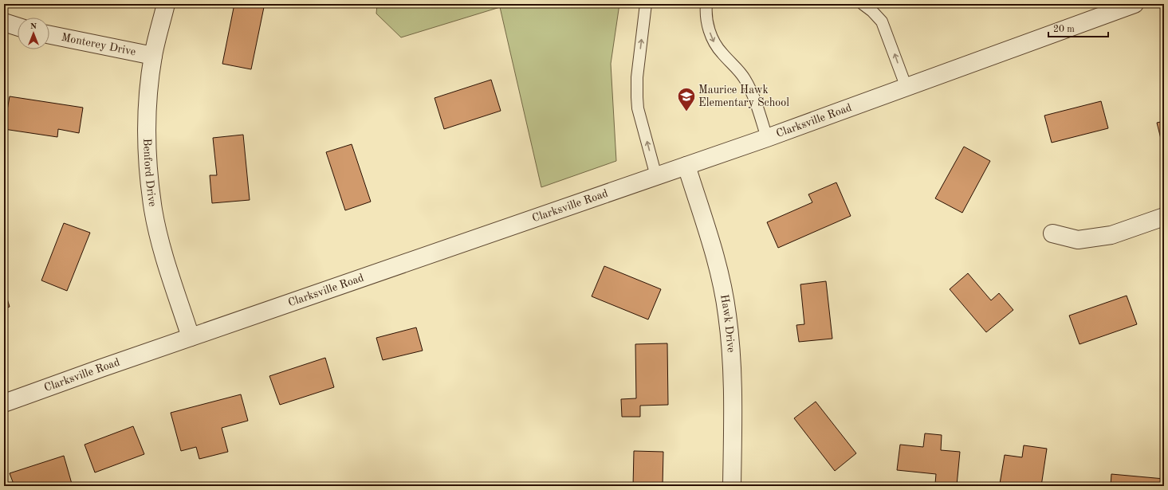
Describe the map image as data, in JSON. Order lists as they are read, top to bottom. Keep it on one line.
{"streets":{"street":["Monterey Drive","Clarksville Road","Benford Drive","Hawk Drive"]},"crossings":[["Monterey Drive","Benford Drive"],["Clarksville Road","Benford Drive"],["Clarksville Road","Hawk Drive"]],"places":{"school or university":["Maurice Hawk Elementary School"]},"scale_bar":"20 m","north":"top"}
